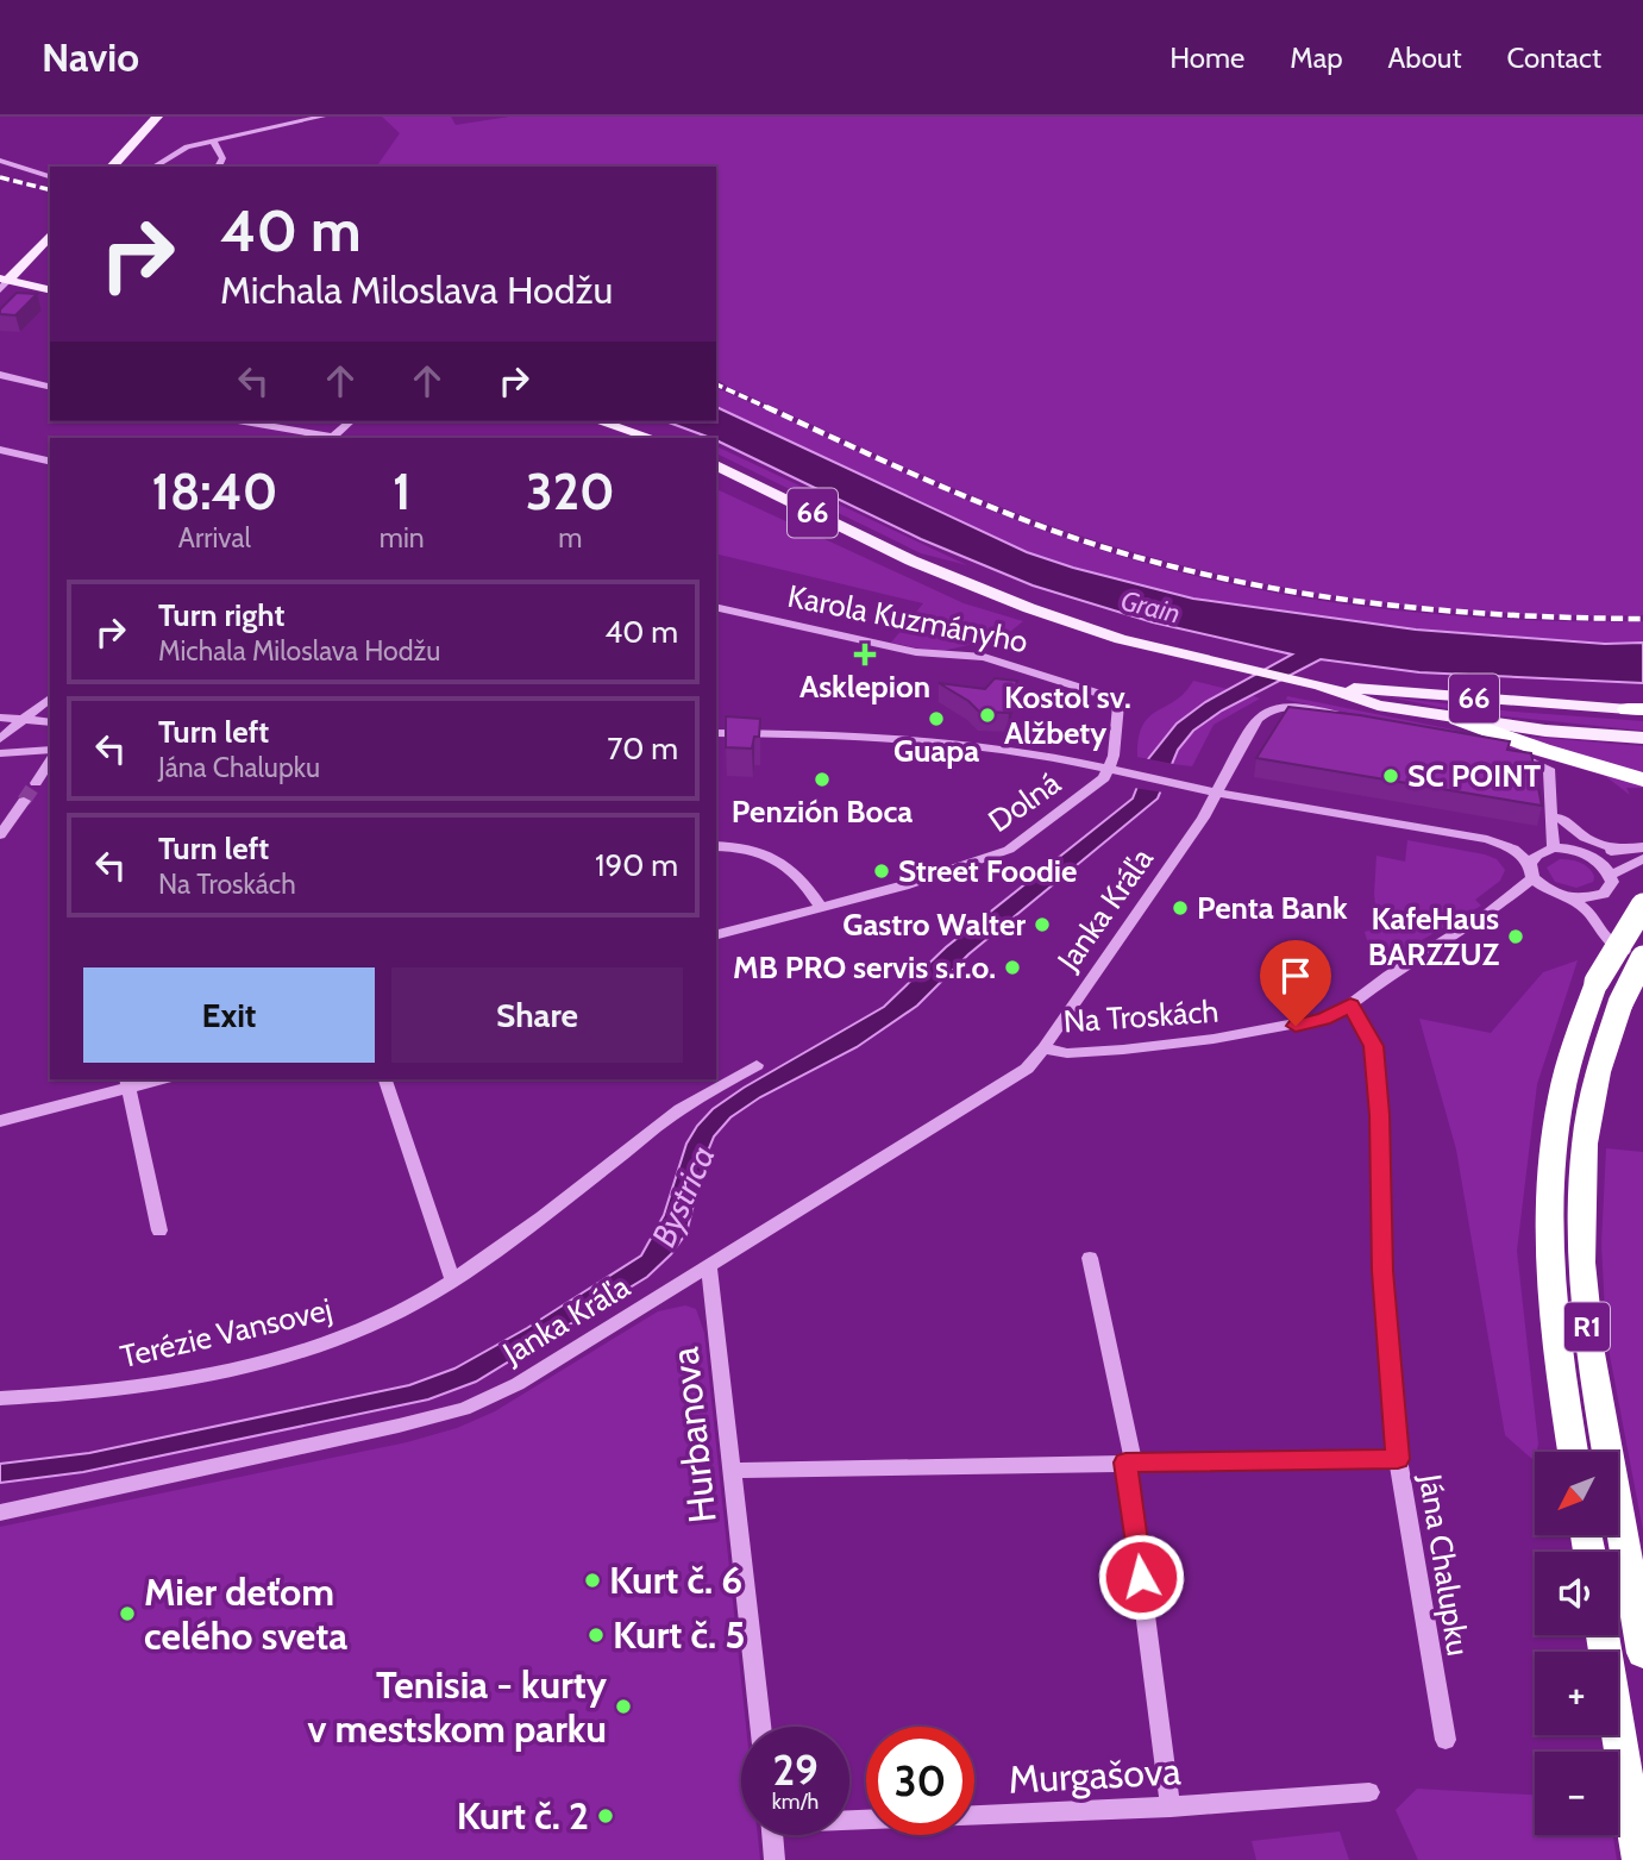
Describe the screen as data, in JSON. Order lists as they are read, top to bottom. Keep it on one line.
{"streets":{"highway":["R1"],"main road":["66"],"street":["Karola Kuzmányho","Dolná","Janka Kráľa","Na Troskách","Terézie Vansovej","Hurbanova","Jána Chalupku","Murgašova"]},"crossings":[["Karola Kuzmányho","Dolná"],["Janka Kráľa","Na Troskách"],["Janka Kráľa","Hurbanova"],["Na Troskách","Jána Chalupku"]],"water":["Grain","Bystrica"],"places":{"health":["Asklepion"],"other":["Kostol sv. Alžbety","Guapa","SC POINT","Penzión Boca","Street Foodie","Penta Bank","Gastro Walter","KafeHaus BARZZUZ","MB PRO servis s.r.o.","Kurt č. 6","Mier deťom celého sveta","Kurt č. 5","Tenisia - kurty v mestskom parku","Kurt č. 2"]},"north":"bottom left","page":{"header":"Navio","nav":["Home","Map","About","Contact"],"turn":["40 m","Michala Miloslava Hodžu"],"eta":["18:40","Arrival","1","min","320","m"],"list":[{"name":"Turn right","note":"Michala Miloslava Hodžu","value":"40 m"},{"name":"Turn left","note":"Jána Chalupku","value":"70 m"},{"name":"Turn left","note":"Na Troskách","value":"190 m"}],"buttons":["Exit","Share"],"map_buttons":["+","−"],"speed":"29 km/h","limit":"30"}}
